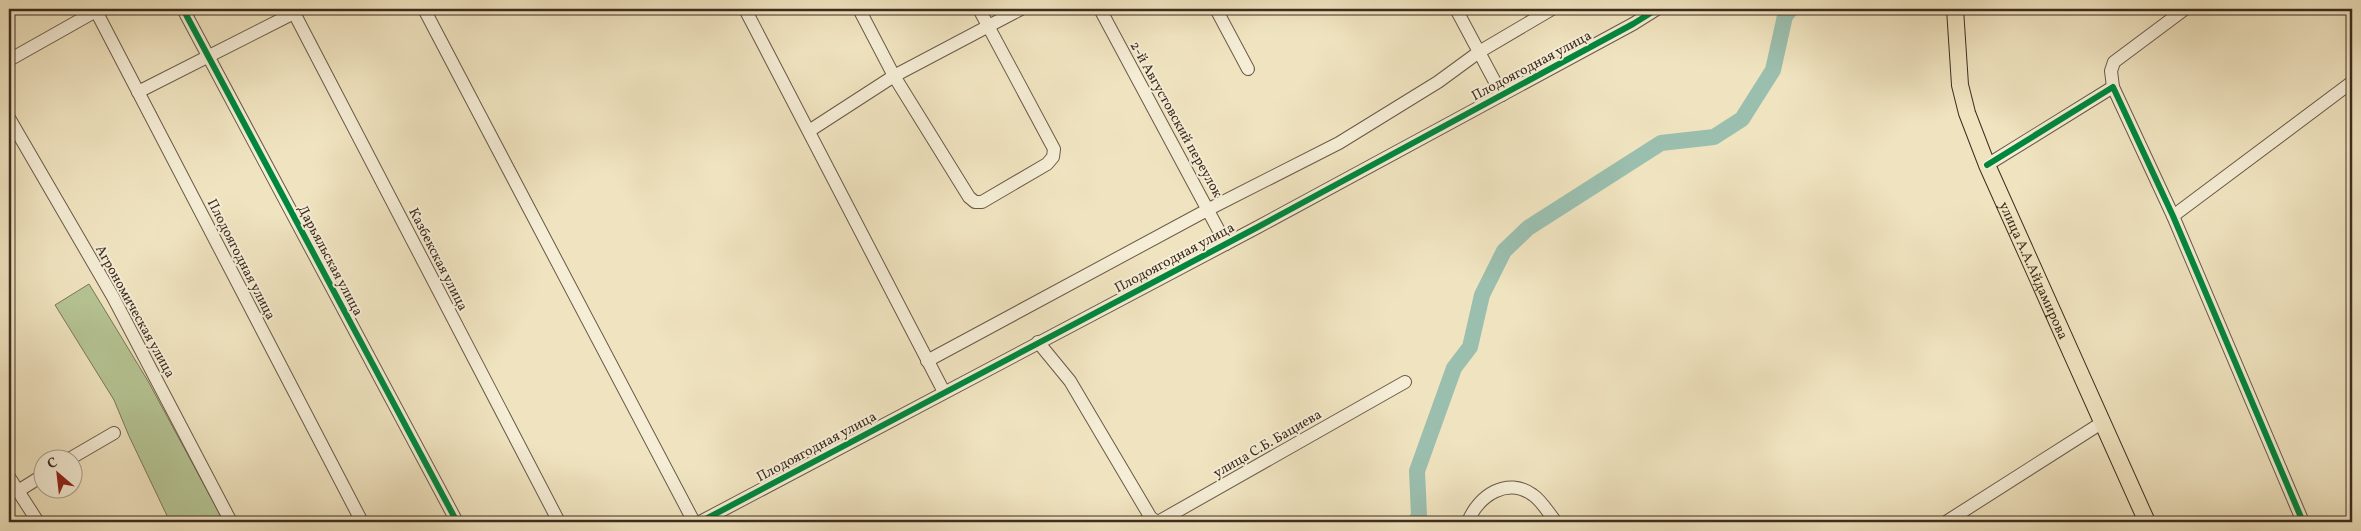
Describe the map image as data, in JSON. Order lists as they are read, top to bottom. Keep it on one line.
{"streets":{"main road":["улица А.А.Айдамирова"],"street":["Плодоягодная улица","2-й Августовский переулок","Казбекская улица","Дарьяльская улица","Агрономическая улица","улица С.Б. Бациева"]},"crossings":[["Плодоягодная улица","2-й Августовский переулок"]],"north":"top left"}
